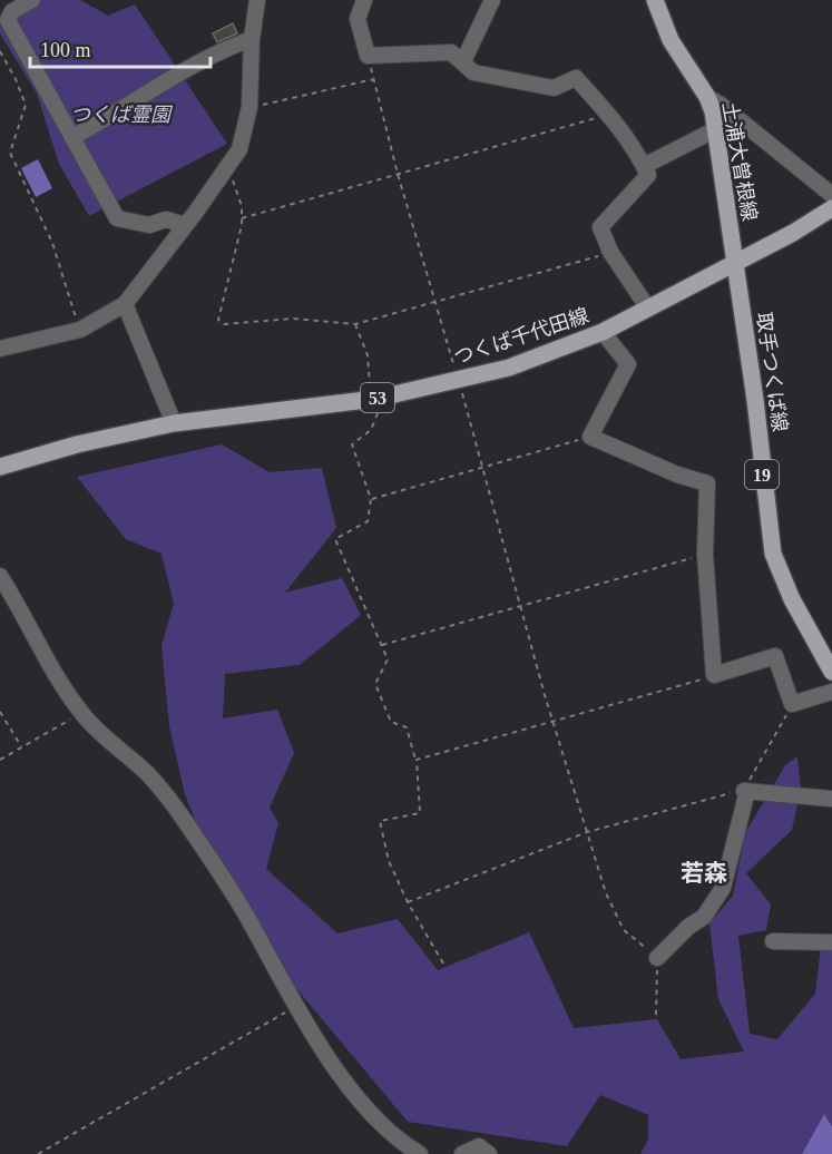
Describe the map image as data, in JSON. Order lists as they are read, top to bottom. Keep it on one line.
{"streets":{"main road":["土浦大曽根線","つくば千代田線","取手つくば線","53","19"]},"crossings":[["土浦大曽根線","つくば千代田線"],["土浦大曽根線","取手つくば線"],["つくば千代田線","取手つくば線"]],"districts":["若森"],"parks":["つくば霊園"],"scale_bar":"100 m"}
